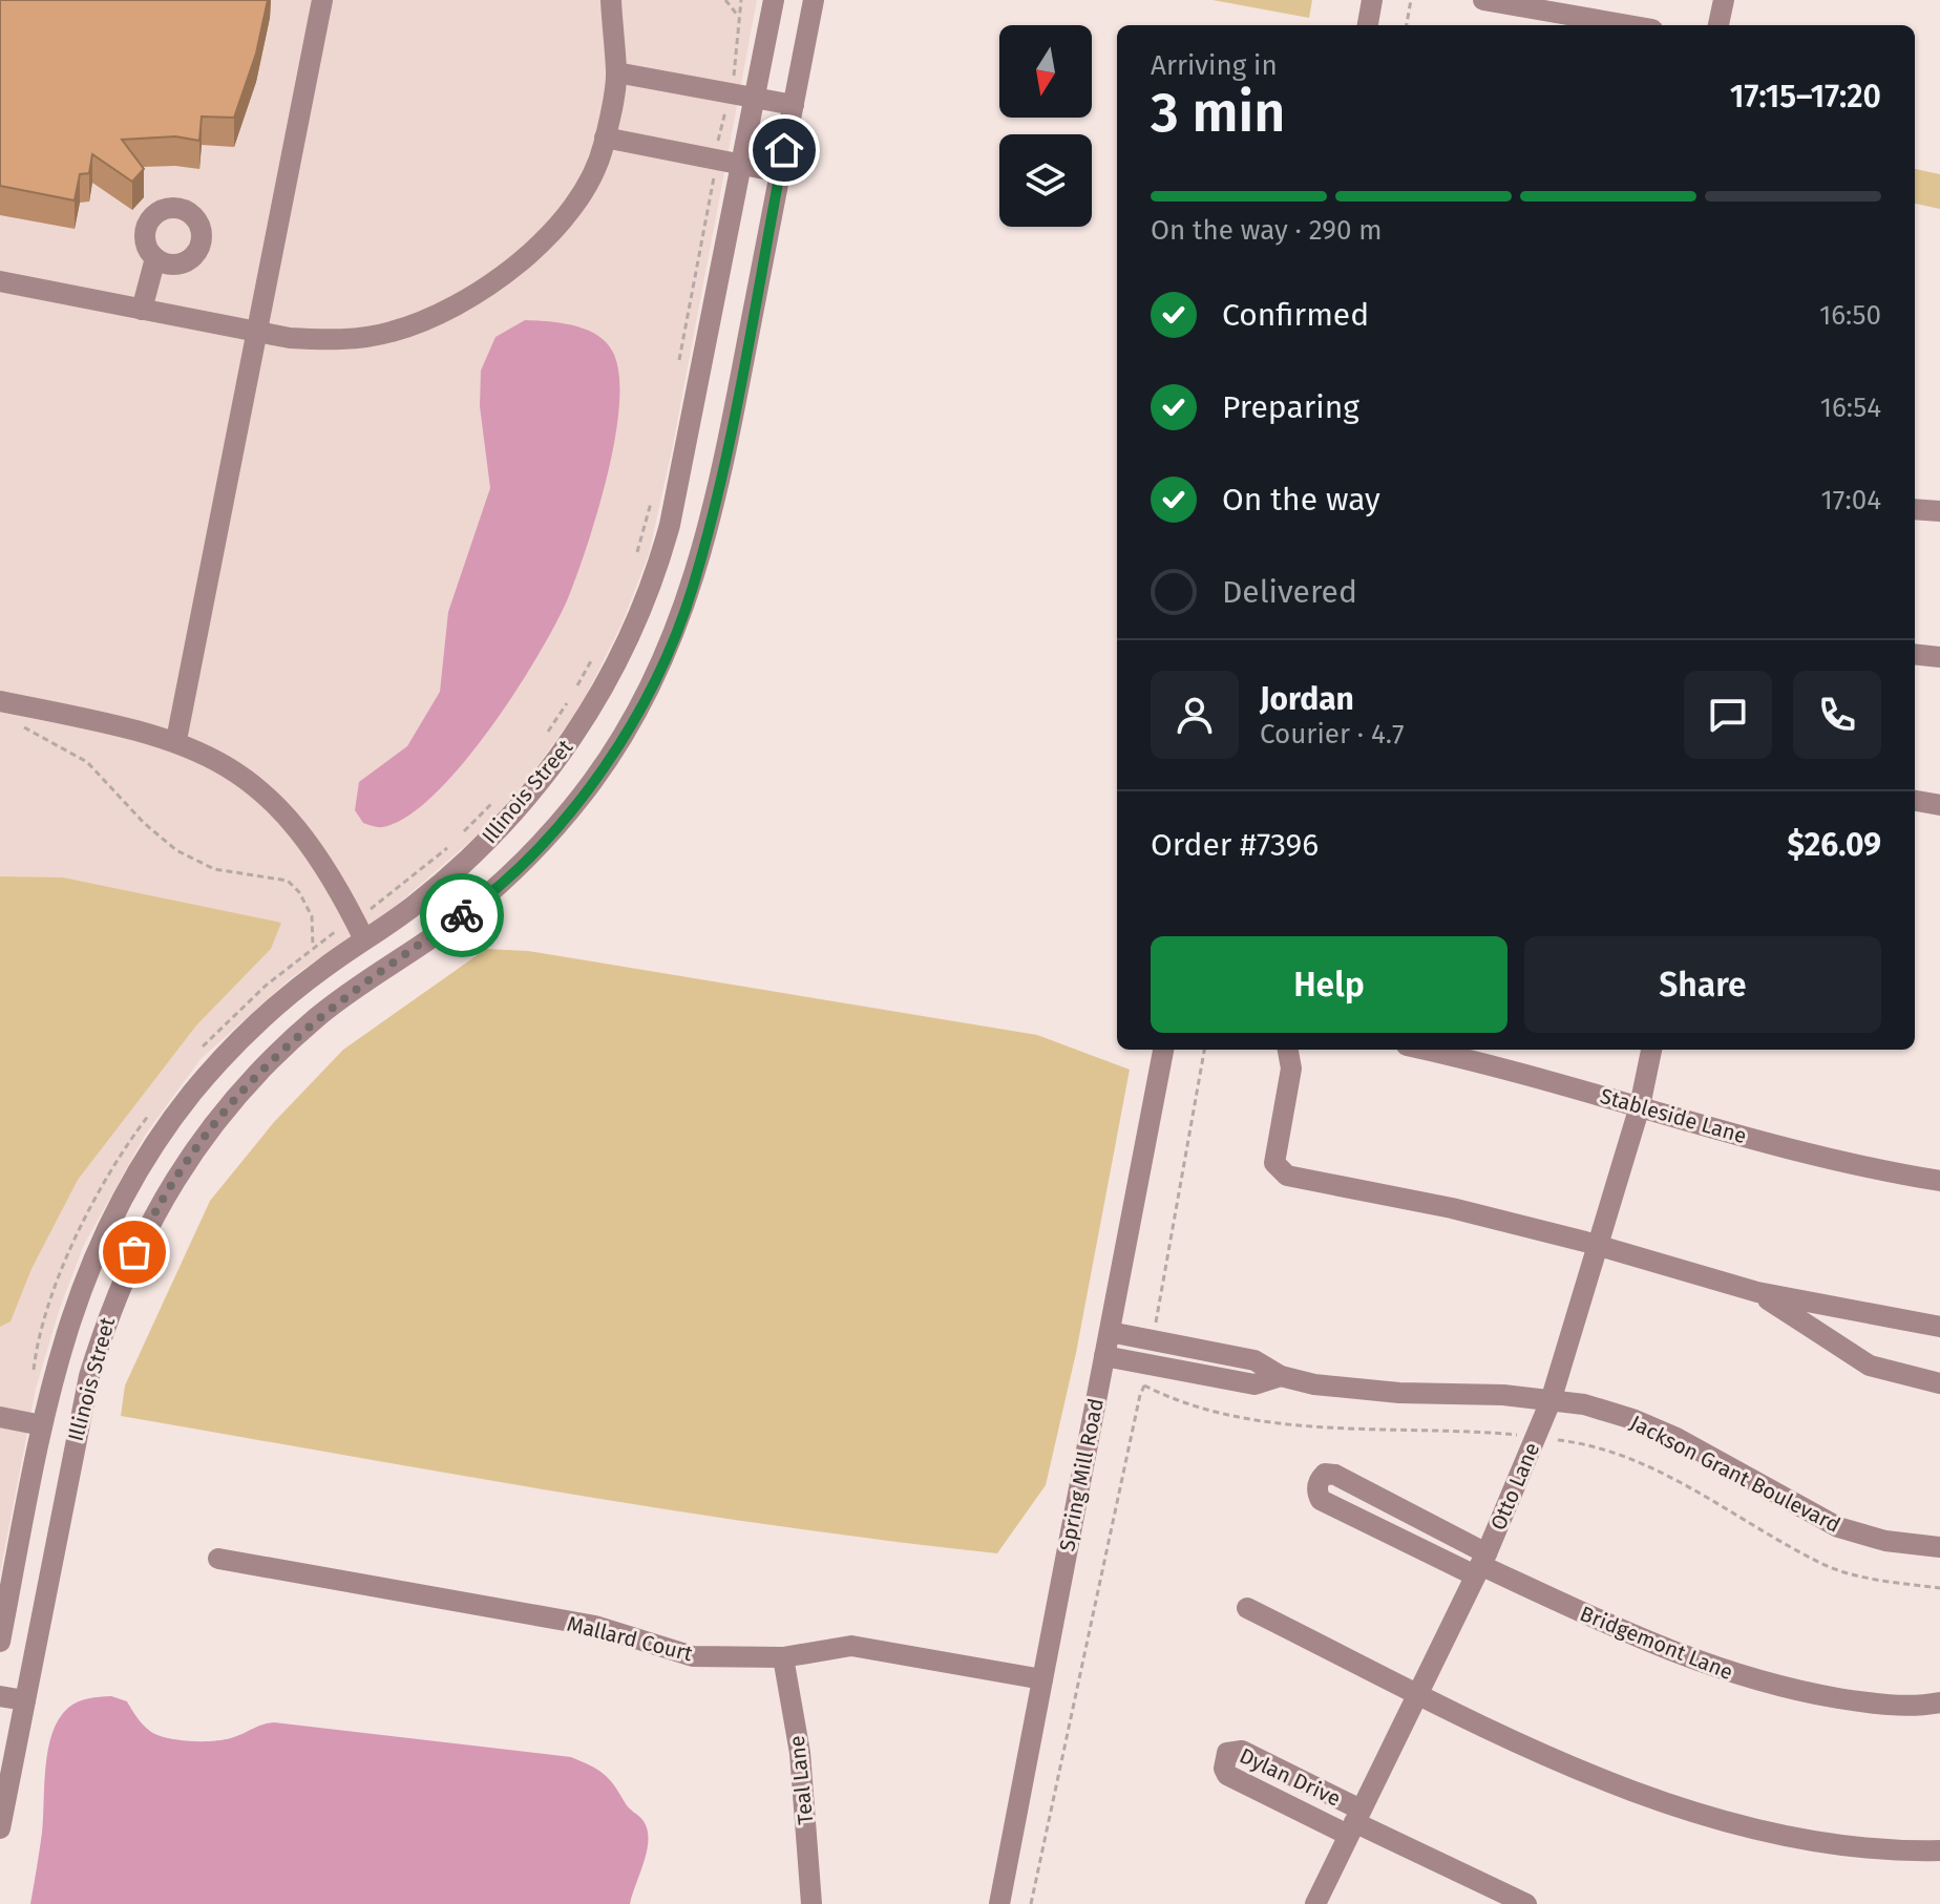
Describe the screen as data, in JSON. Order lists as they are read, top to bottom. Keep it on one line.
{"streets":{"street":["Illinois Street","Stableside Lane","Jackson Grant Boulevard","Spring Mill Road","Otto Lane","Mallard Court","Bridgemont Lane","Dylan Drive","Teal Lane"]},"crossings":[["Stableside Lane","Otto Lane"],["Jackson Grant Boulevard","Spring Mill Road"],["Jackson Grant Boulevard","Otto Lane"],["Spring Mill Road","Mallard Court"],["Otto Lane","Bridgemont Lane"],["Otto Lane","Dylan Drive"],["Mallard Court","Teal Lane"]],"north":"bottom","page":{"heading":["3 min","Arriving in","17:15–17:20"],"panel":["Jordan","Courier · 4.7","Order #7396","$26.09"],"bar":"On the way · 290 m","list":[["Confirmed","16:50"],["Preparing","16:54"],["On the way","17:04"],"Delivered"],"buttons":["Help","Share"]}}
